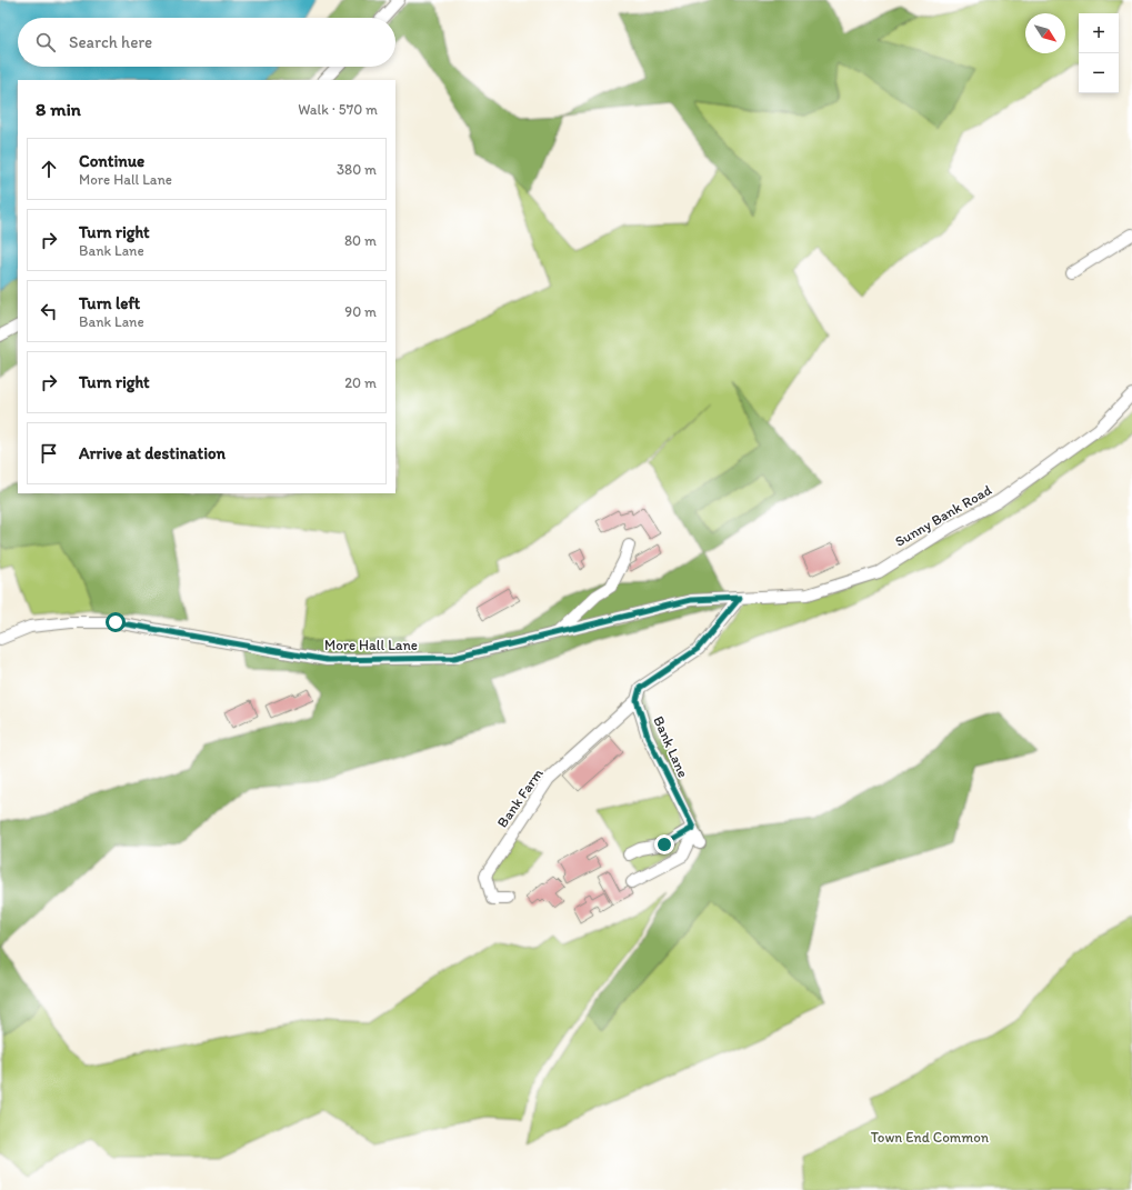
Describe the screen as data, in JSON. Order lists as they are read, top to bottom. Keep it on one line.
{"streets":{"street":["Sunny Bank Road","More Hall Lane","Bank Lane","Bank Farm"]},"crossings":[["Sunny Bank Road","More Hall Lane"],["Bank Lane","Bank Farm"]],"parks":["Town End Common"],"north":"bottom right","page":{"map_buttons":["+","−"],"search":"Search here","heading":["8 min","Walk · 570 m"],"list":[["Continue","More Hall Lane","380 m"],["Turn right","Bank Lane","80 m"],["Turn left","Bank Lane","90 m"],["Turn right","20 m"],"Arrive at destination"]}}
